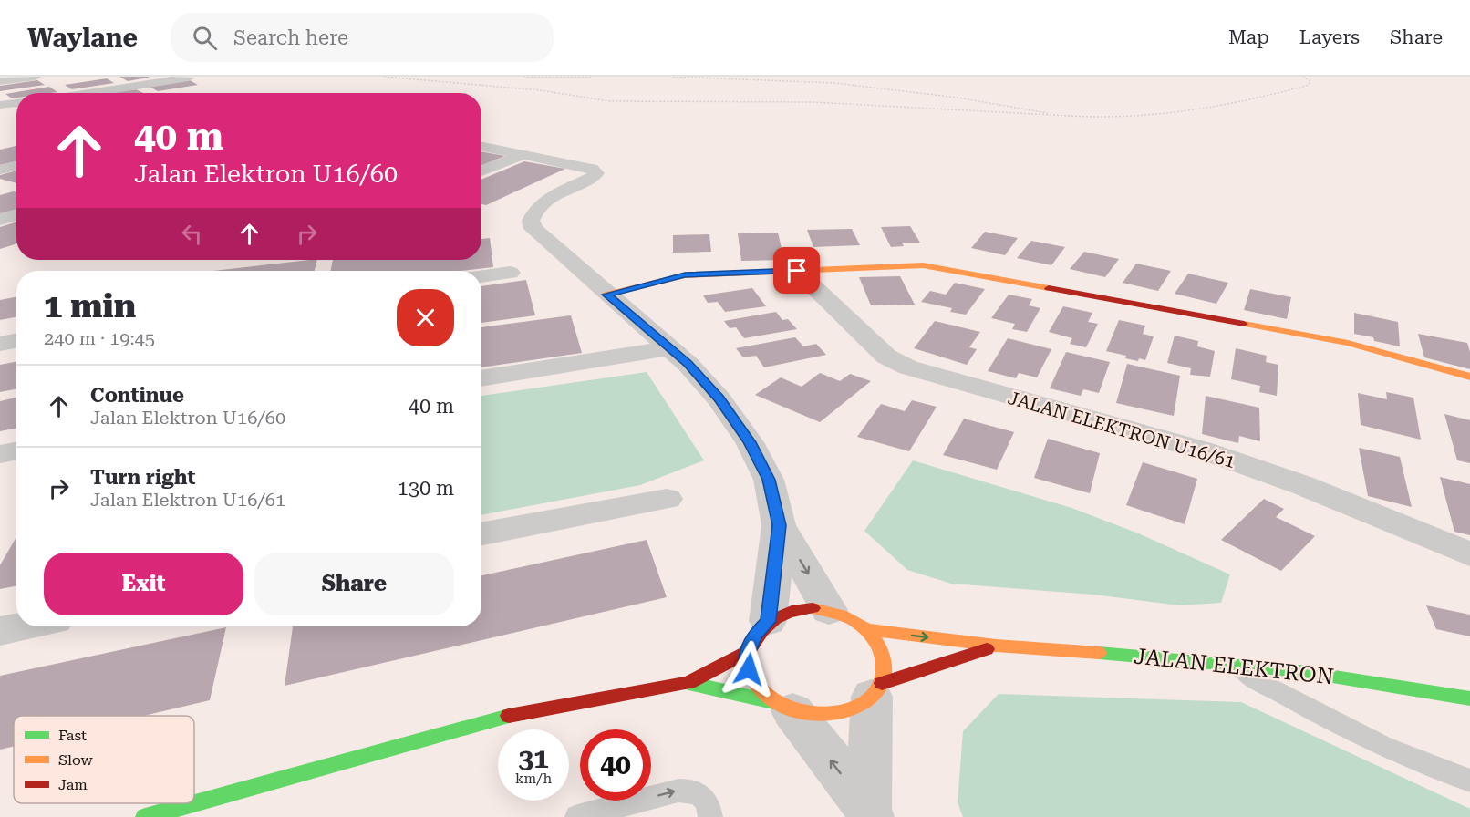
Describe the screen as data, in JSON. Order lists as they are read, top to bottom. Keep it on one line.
{"streets":{"street":["JALAN ELEKTRON U16/61","JALAN ELEKTRON"]},"legend":["Fast","Slow","Jam"],"page":{"header":"Waylane","search":"Search here","nav":["Map","Layers","Share"],"turn":["40 m","Jalan Elektron U16/60"],"heading":["1 min","240 m · 19:45"],"list":[{"name":"Continue","note":"Jalan Elektron U16/60","value":"40 m"},{"name":"Turn right","note":"Jalan Elektron U16/61","value":"130 m"}],"buttons":["Exit","Share"],"speed":"31 km/h","limit":"40"}}
